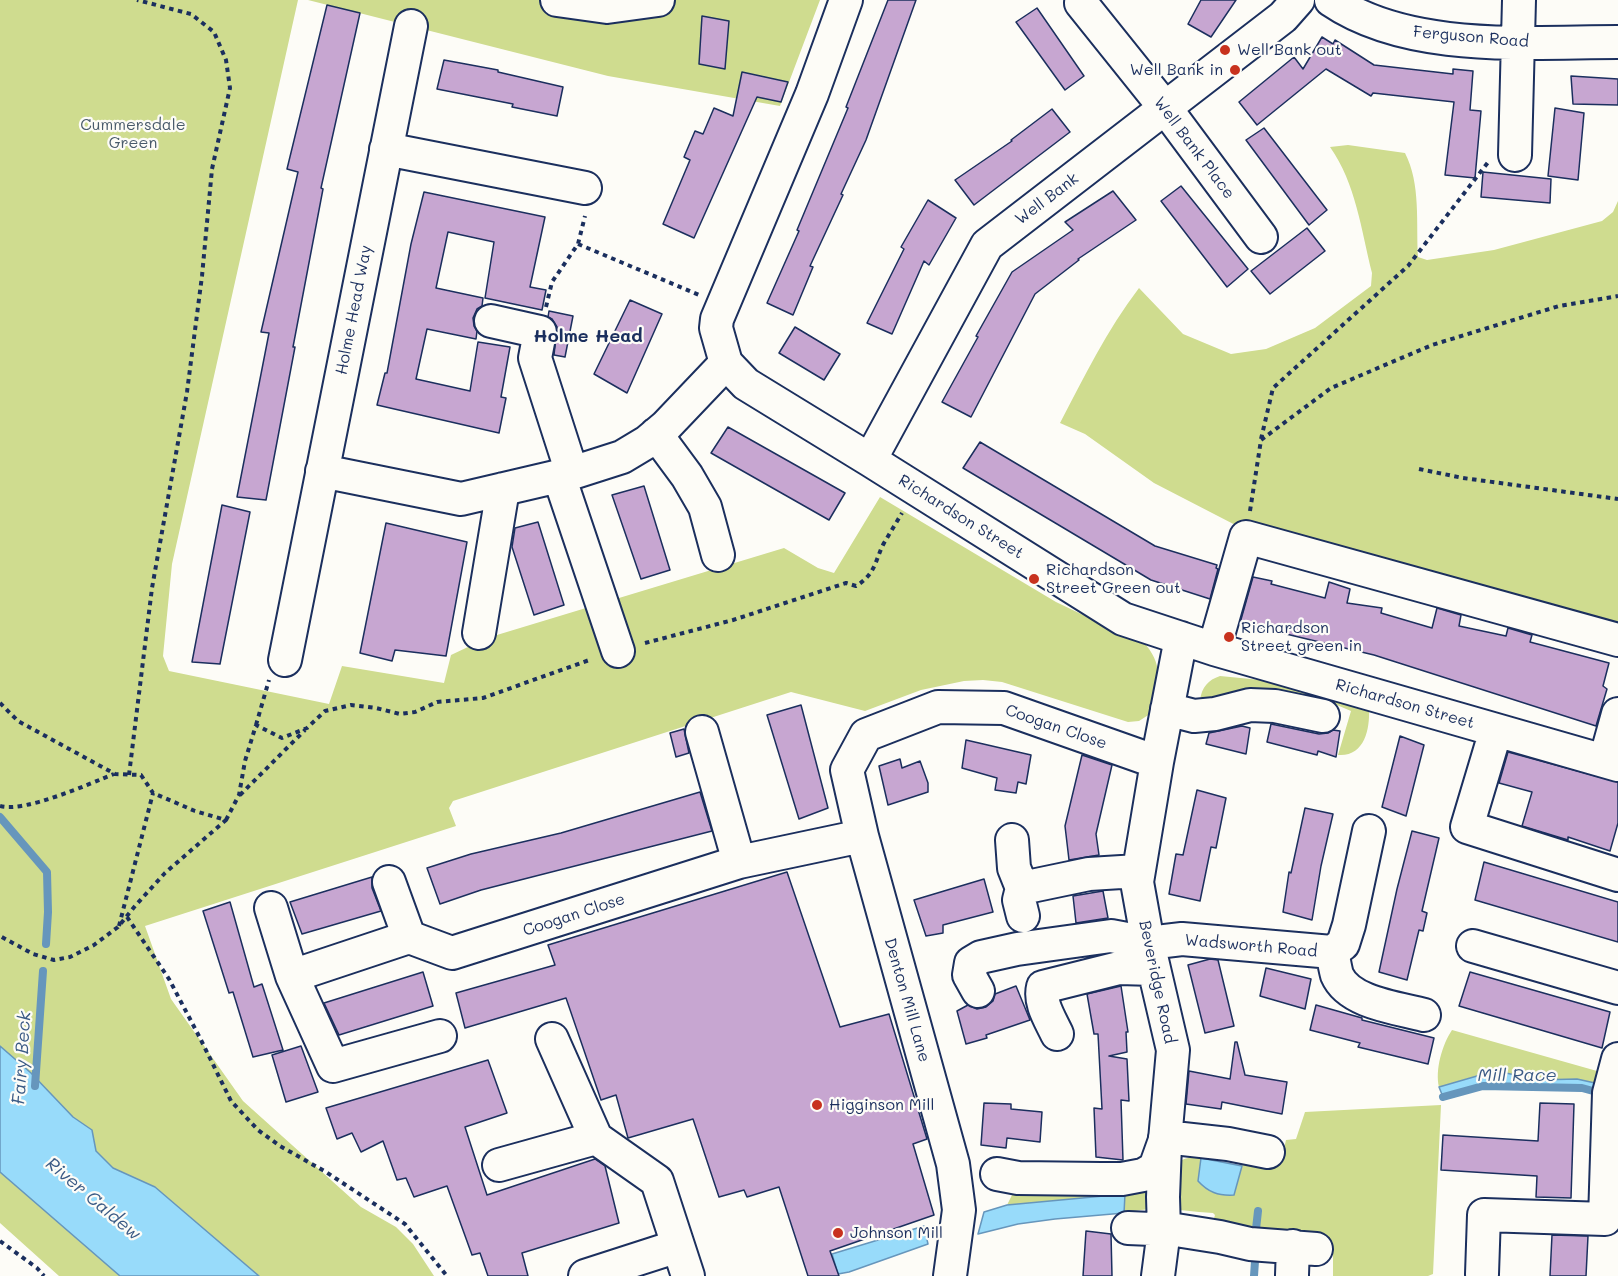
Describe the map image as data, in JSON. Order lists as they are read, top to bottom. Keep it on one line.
{"streets":{"street":["Ferguson Road","Well Bank Place","Well Bank","Holme Head Way","Richardson Street","Coogan Close","Wadsworth Road","Beveridge Road","Denton Mill Lane"]},"crossings":[["Well Bank Place","Well Bank"],["Well Bank","Richardson Street"],["Richardson Street","Beveridge Road"],["Coogan Close","Beveridge Road"],["Coogan Close","Denton Mill Lane"],["Wadsworth Road","Beveridge Road"]],"districts":["Holme Head"],"water":["Fairy Beck","Mill Race","River Caldew"],"parks":["Cummersdale Green"],"places":["Well Bank out","Well Bank in","Richardson Street Green out","Richardson Street green in","Higginson Mill","Johnson Mill"]}
